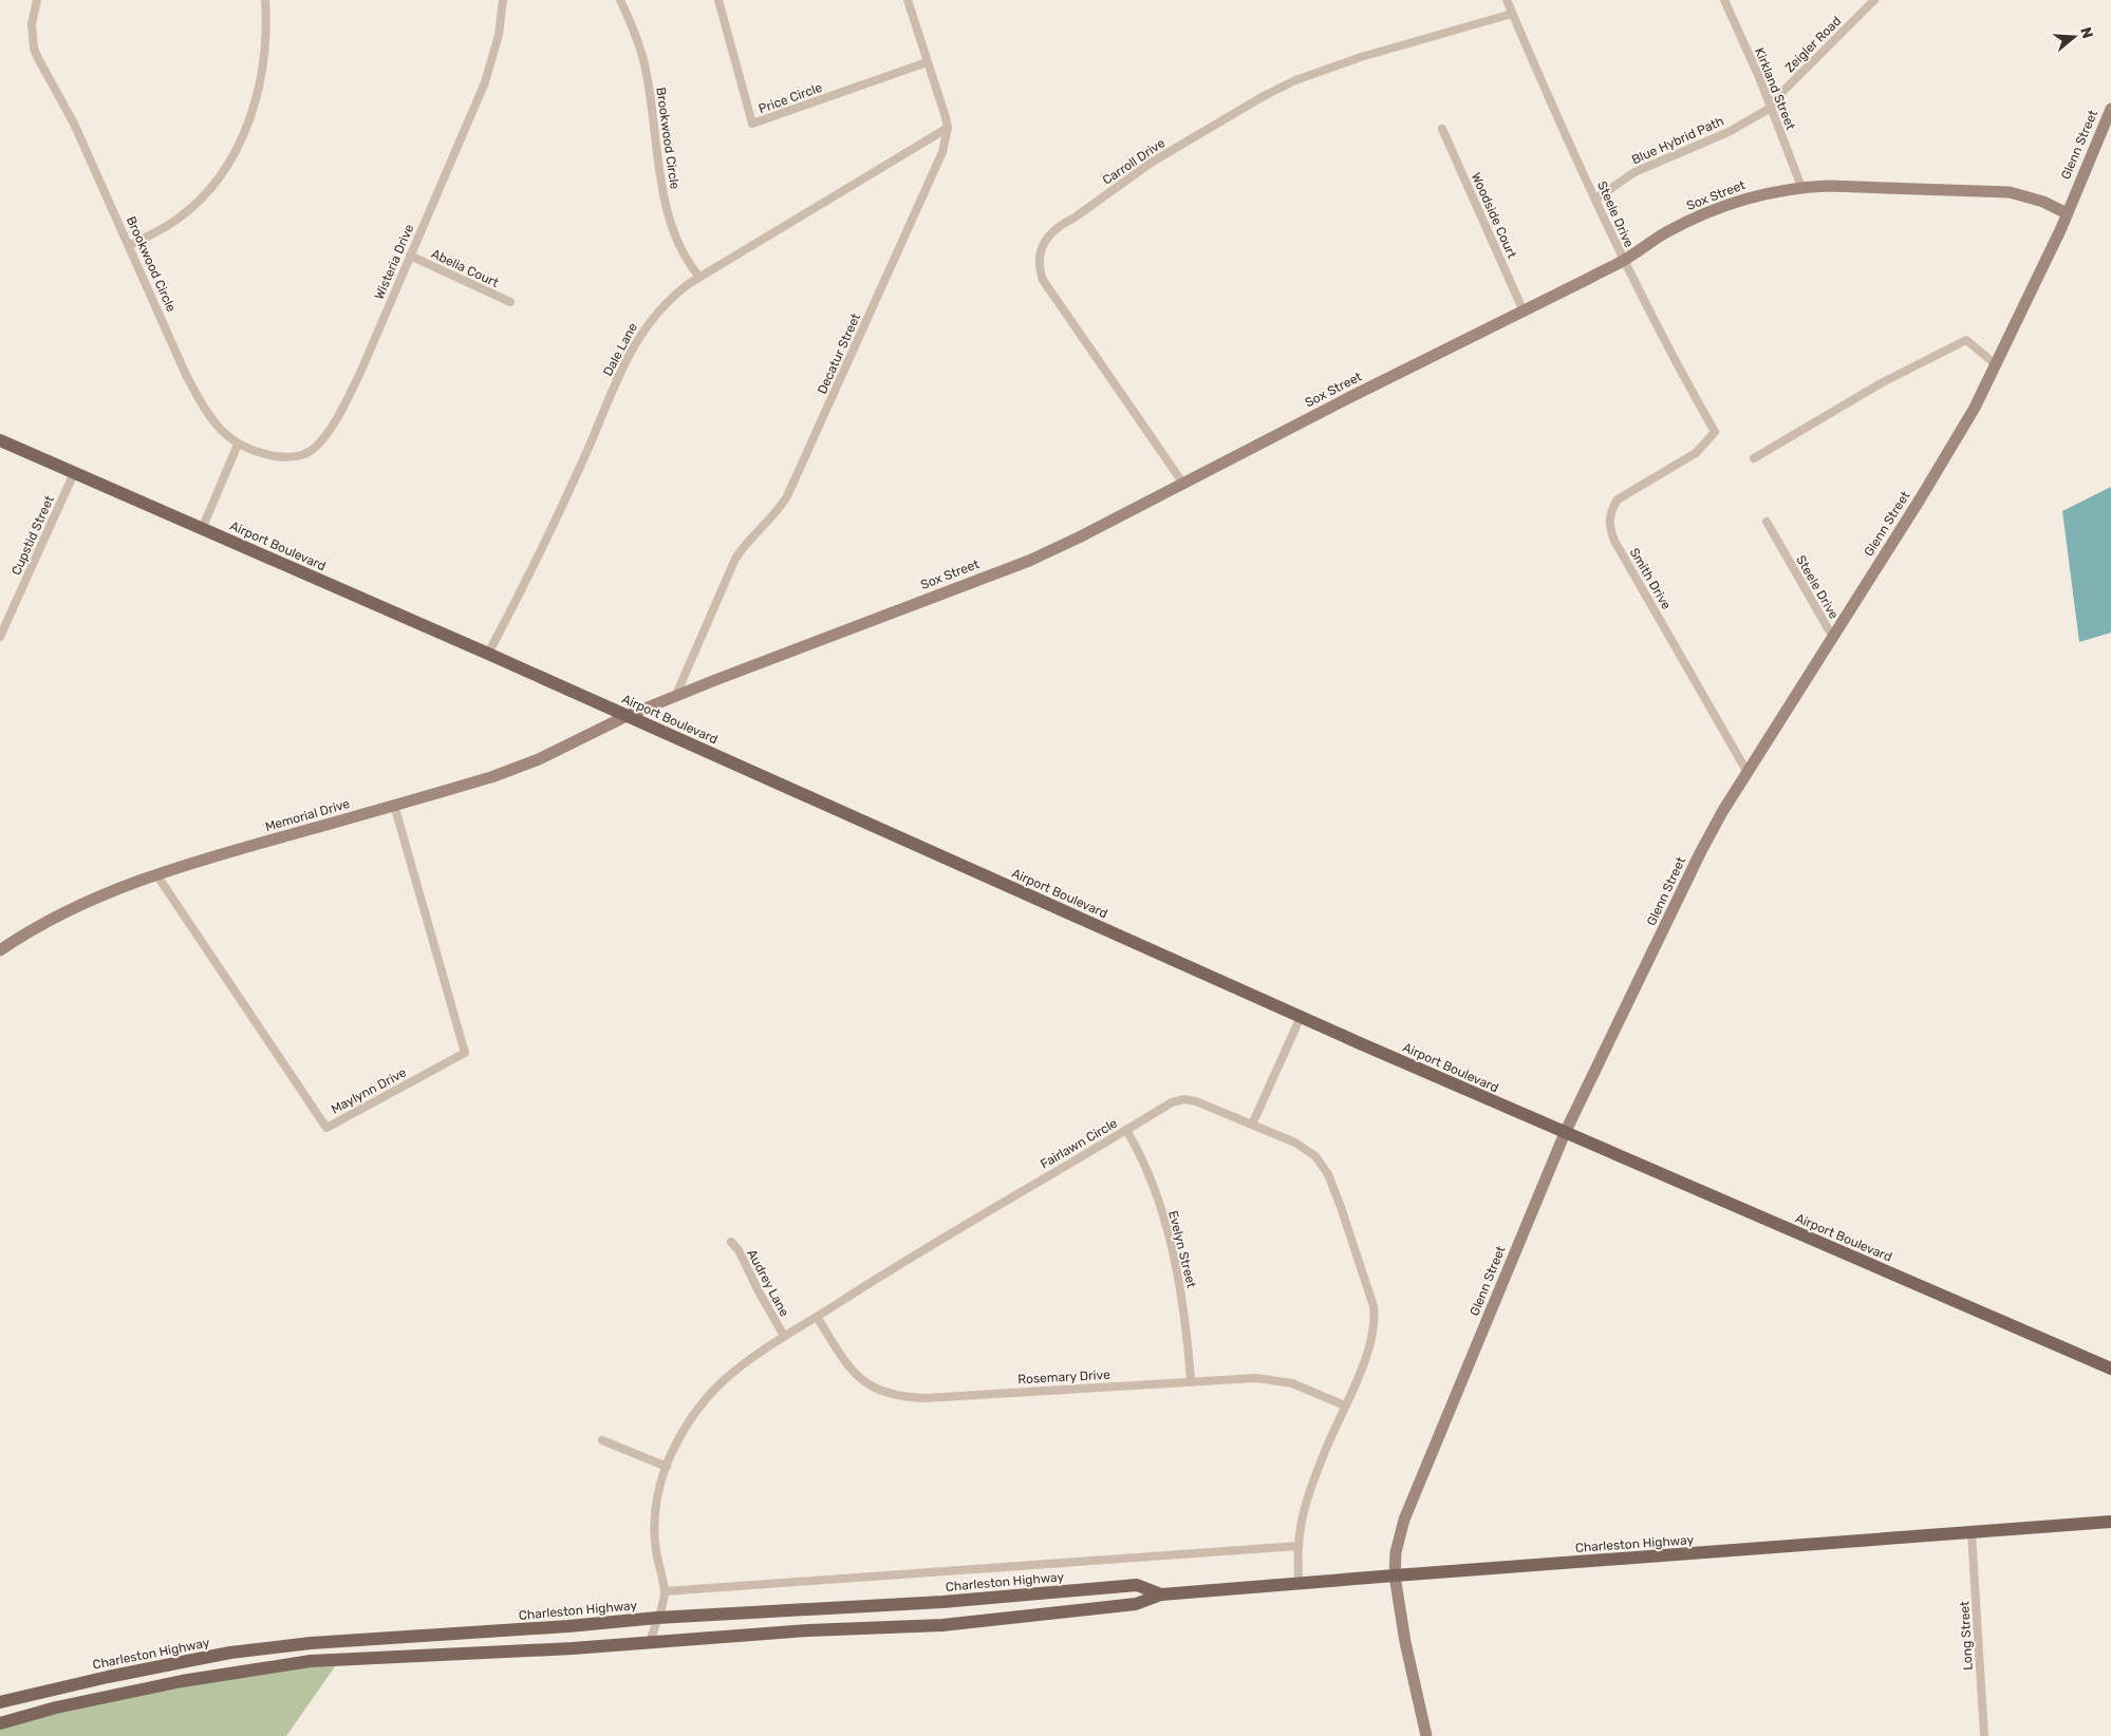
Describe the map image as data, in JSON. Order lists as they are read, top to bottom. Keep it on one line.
{"streets":{"main road":["Airport Boulevard","Charleston Highway"],"street":["Zeigler Road","Kirkland Street","Price Circle","Brookwood Circle","Blue Hybrid Path","Glenn Street","Carroll Drive","Sox Street","Steele Drive","Woodside Court","Wisteria Drive","Abelia Court","Dale Lane","Decatur Street","Cupstid Street","Smith Drive","Memorial Drive","Maylynn Drive","Fairlawn Circle","Evelyn Street","Audrey Lane","Rosemary Drive","Long Street"]},"crossings":[["Zeigler Road","Kirkland Street"],["Zeigler Road","Blue Hybrid Path"],["Kirkland Street","Blue Hybrid Path"],["Kirkland Street","Sox Street"],["Price Circle","Decatur Street"],["Brookwood Circle","Wisteria Drive"],["Brookwood Circle","Dale Lane"],["Blue Hybrid Path","Steele Drive"],["Glenn Street","Sox Street"],["Glenn Street","Steele Drive"],["Glenn Street","Airport Boulevard"],["Glenn Street","Smith Drive"],["Glenn Street","Charleston Highway"],["Carroll Drive","Sox Street"],["Carroll Drive","Steele Drive"],["Sox Street","Steele Drive"],["Sox Street","Woodside Court"],["Sox Street","Decatur Street"],["Sox Street","Airport Boulevard"],["Sox Street","Memorial Drive"],["Steele Drive","Smith Drive"],["Wisteria Drive","Abelia Court"],["Dale Lane","Decatur Street"],["Dale Lane","Airport Boulevard"],["Cupstid Street","Airport Boulevard"],["Airport Boulevard","Memorial Drive"],["Memorial Drive","Maylynn Drive"],["Fairlawn Circle","Evelyn Street"],["Fairlawn Circle","Audrey Lane"],["Fairlawn Circle","Rosemary Drive"],["Fairlawn Circle","Charleston Highway"],["Evelyn Street","Rosemary Drive"],["Charleston Highway","Long Street"]],"north":"right"}
